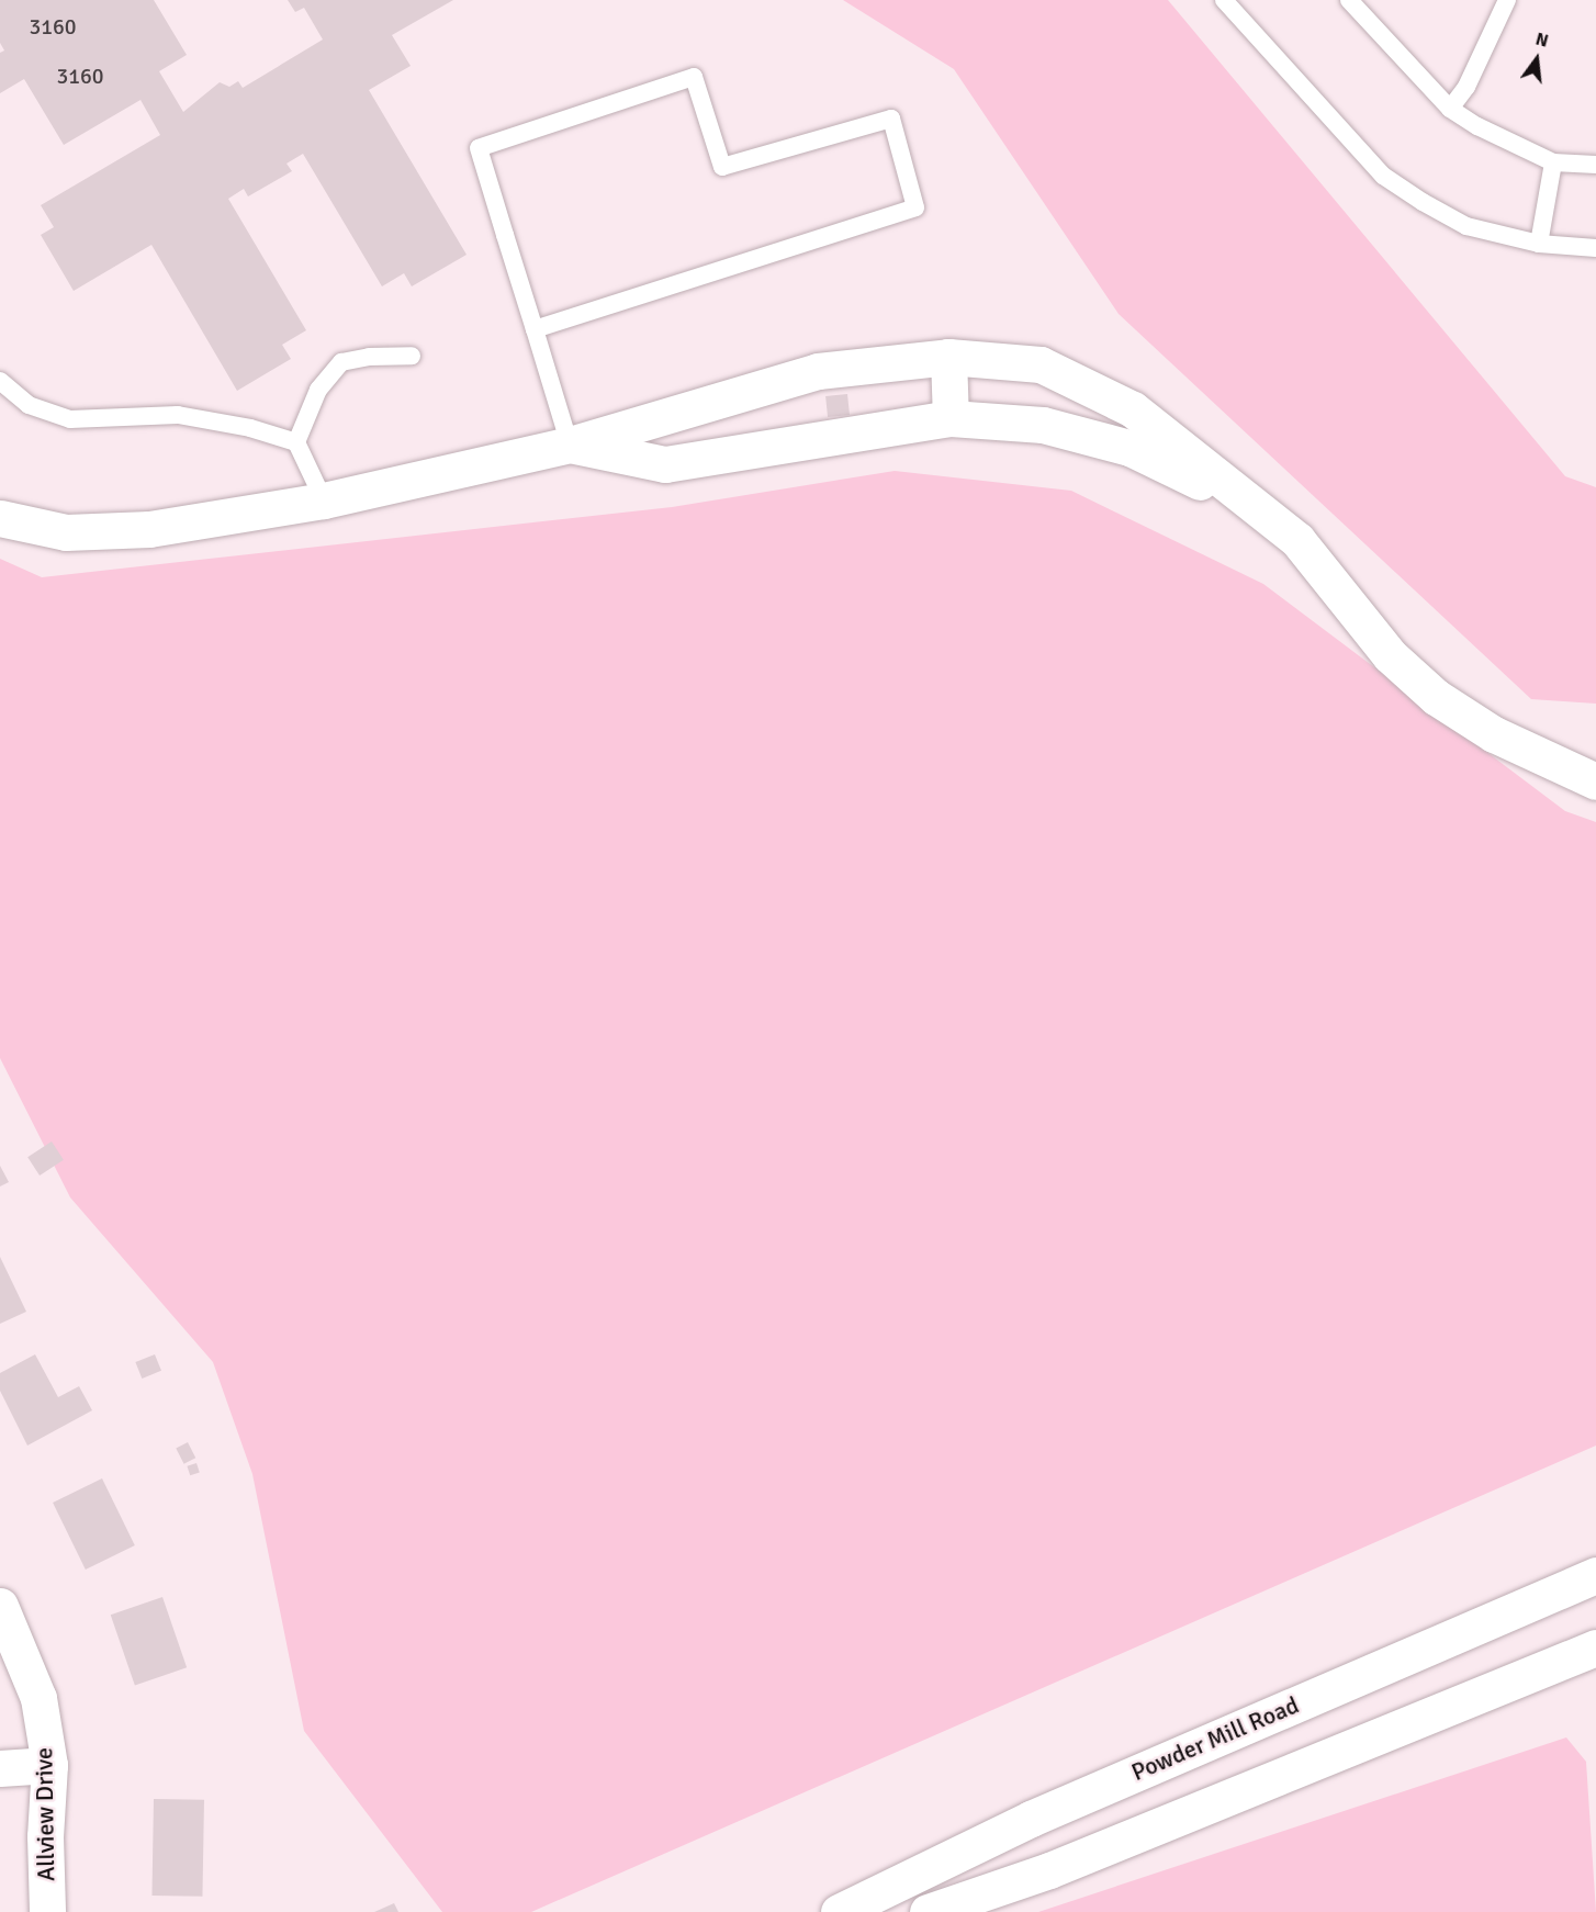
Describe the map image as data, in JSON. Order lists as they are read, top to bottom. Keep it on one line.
{"streets":{"street":["Powder Mill Road","Allview Drive"]},"house_numbers":["3160","3160"],"north":"top"}
